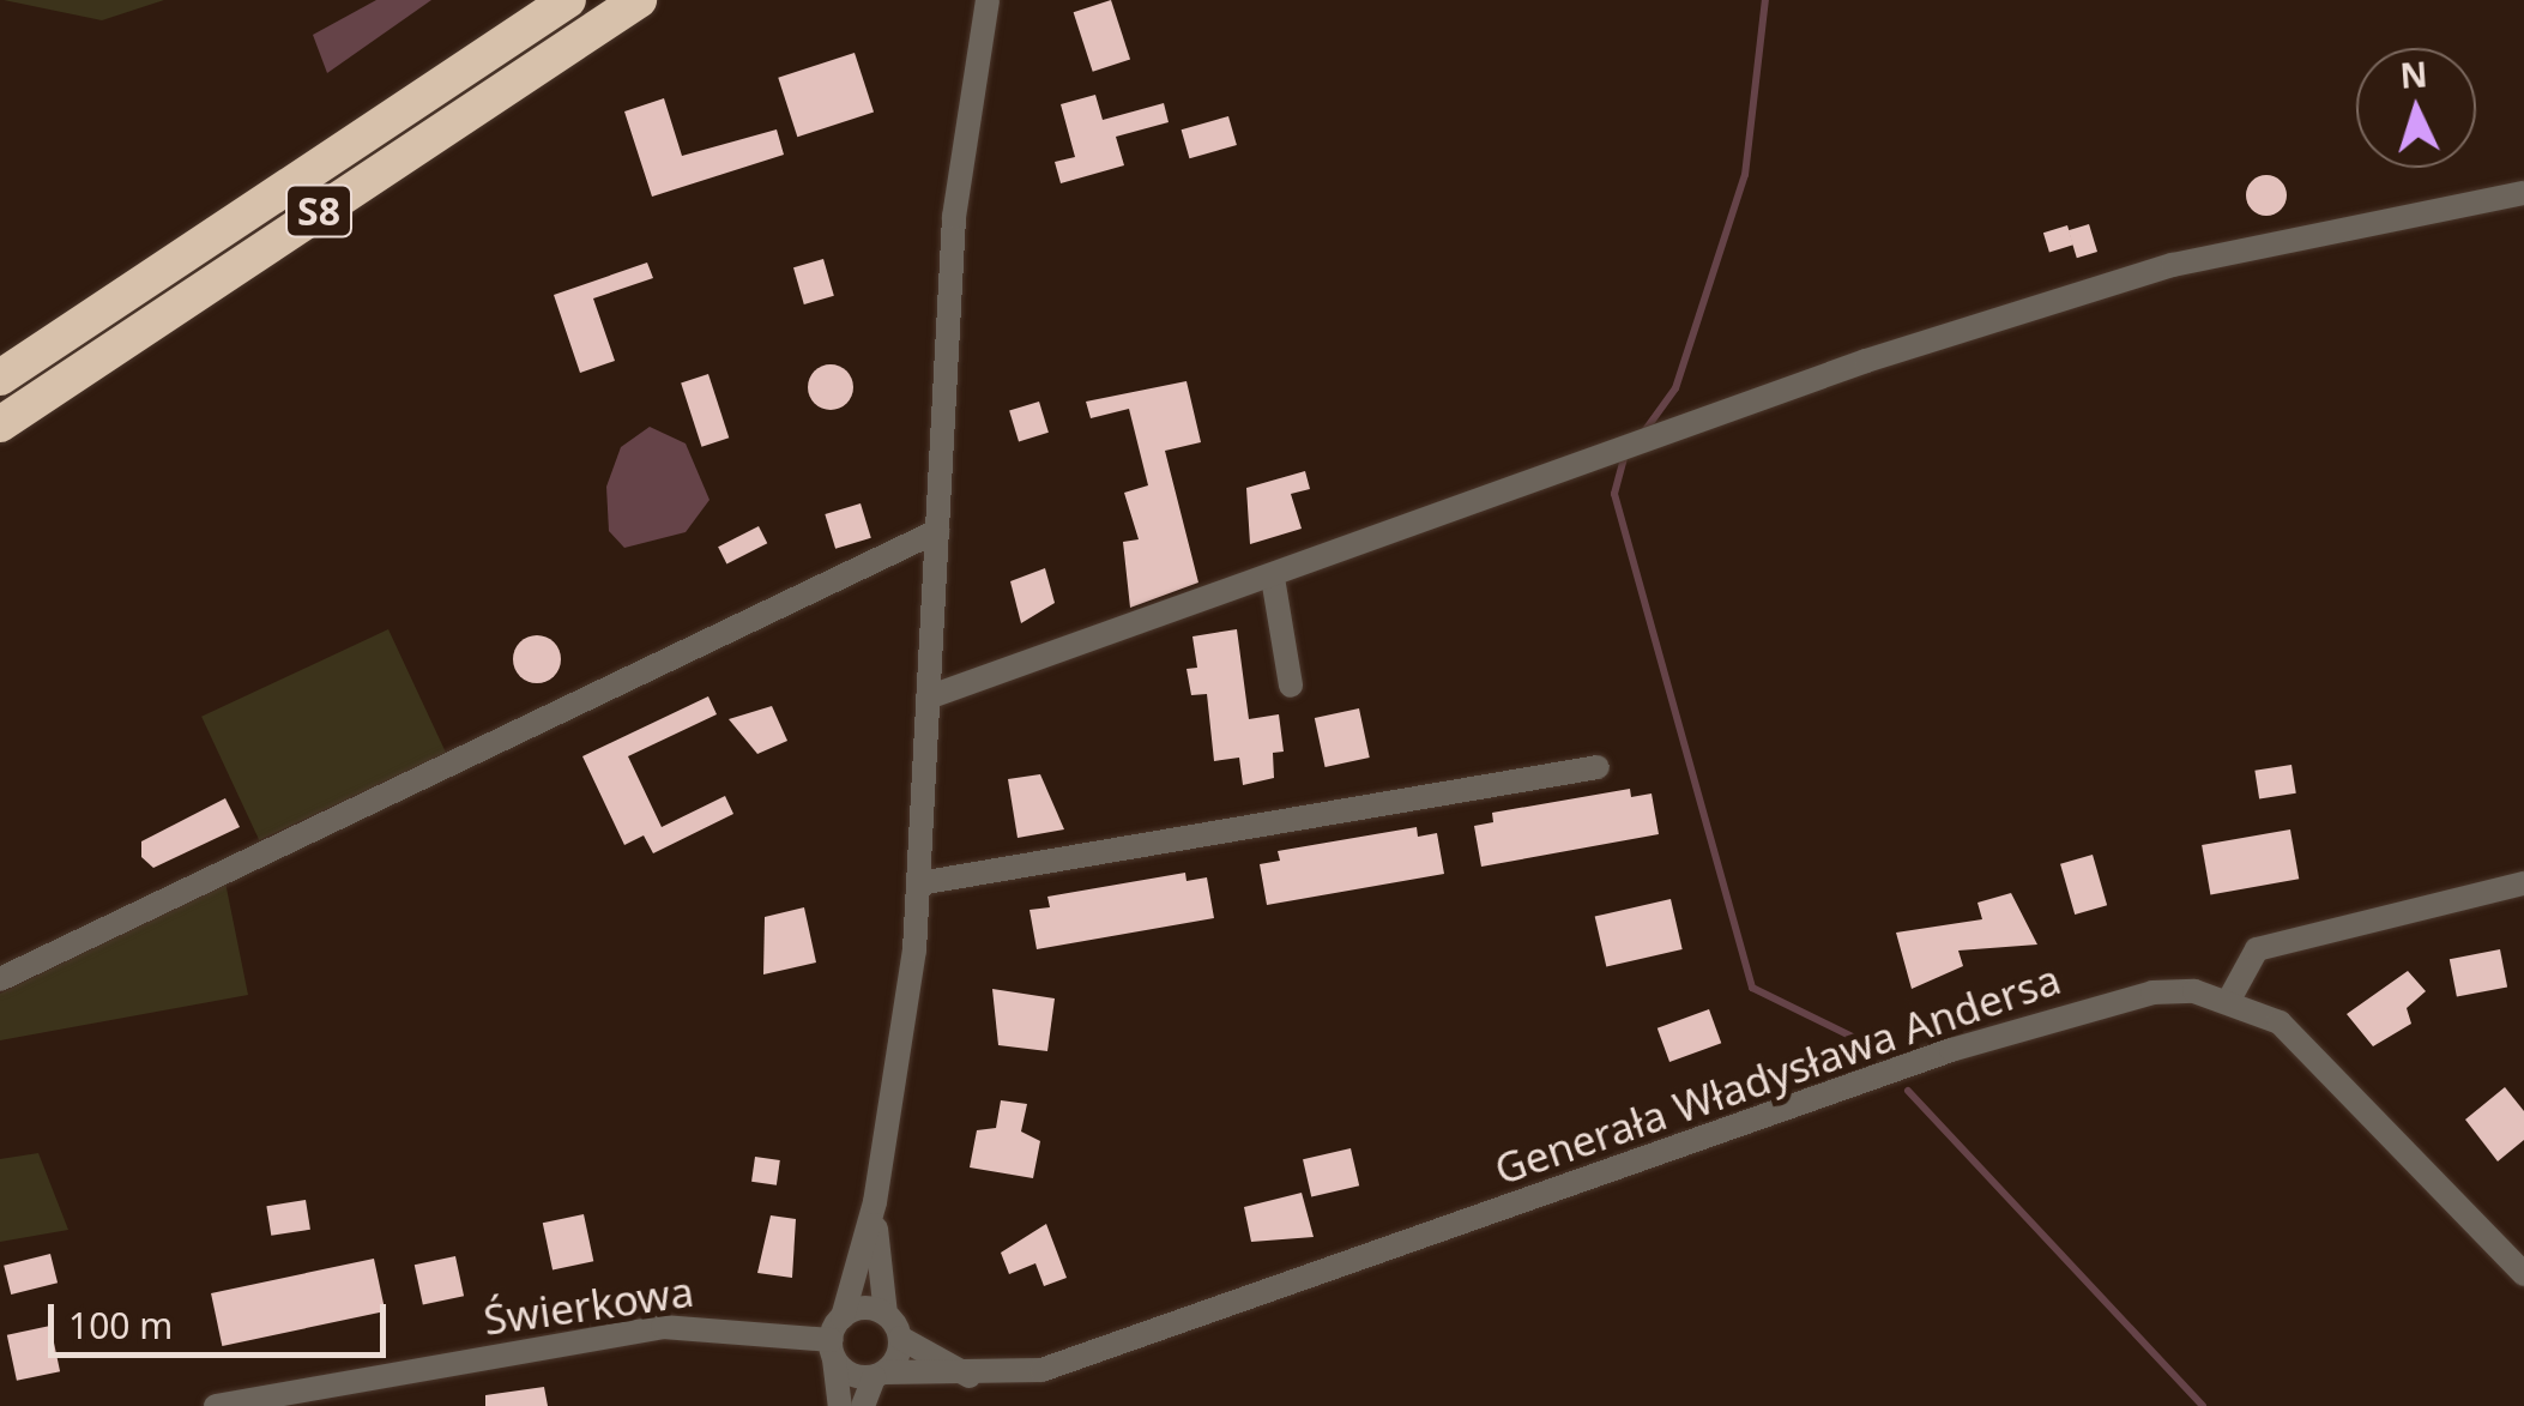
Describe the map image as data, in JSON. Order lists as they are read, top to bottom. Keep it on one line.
{"streets":{"highway":["S8"],"street":["Generała Władysława Andersa","Świerkowa"]},"scale_bar":"100 m","north":"top"}
